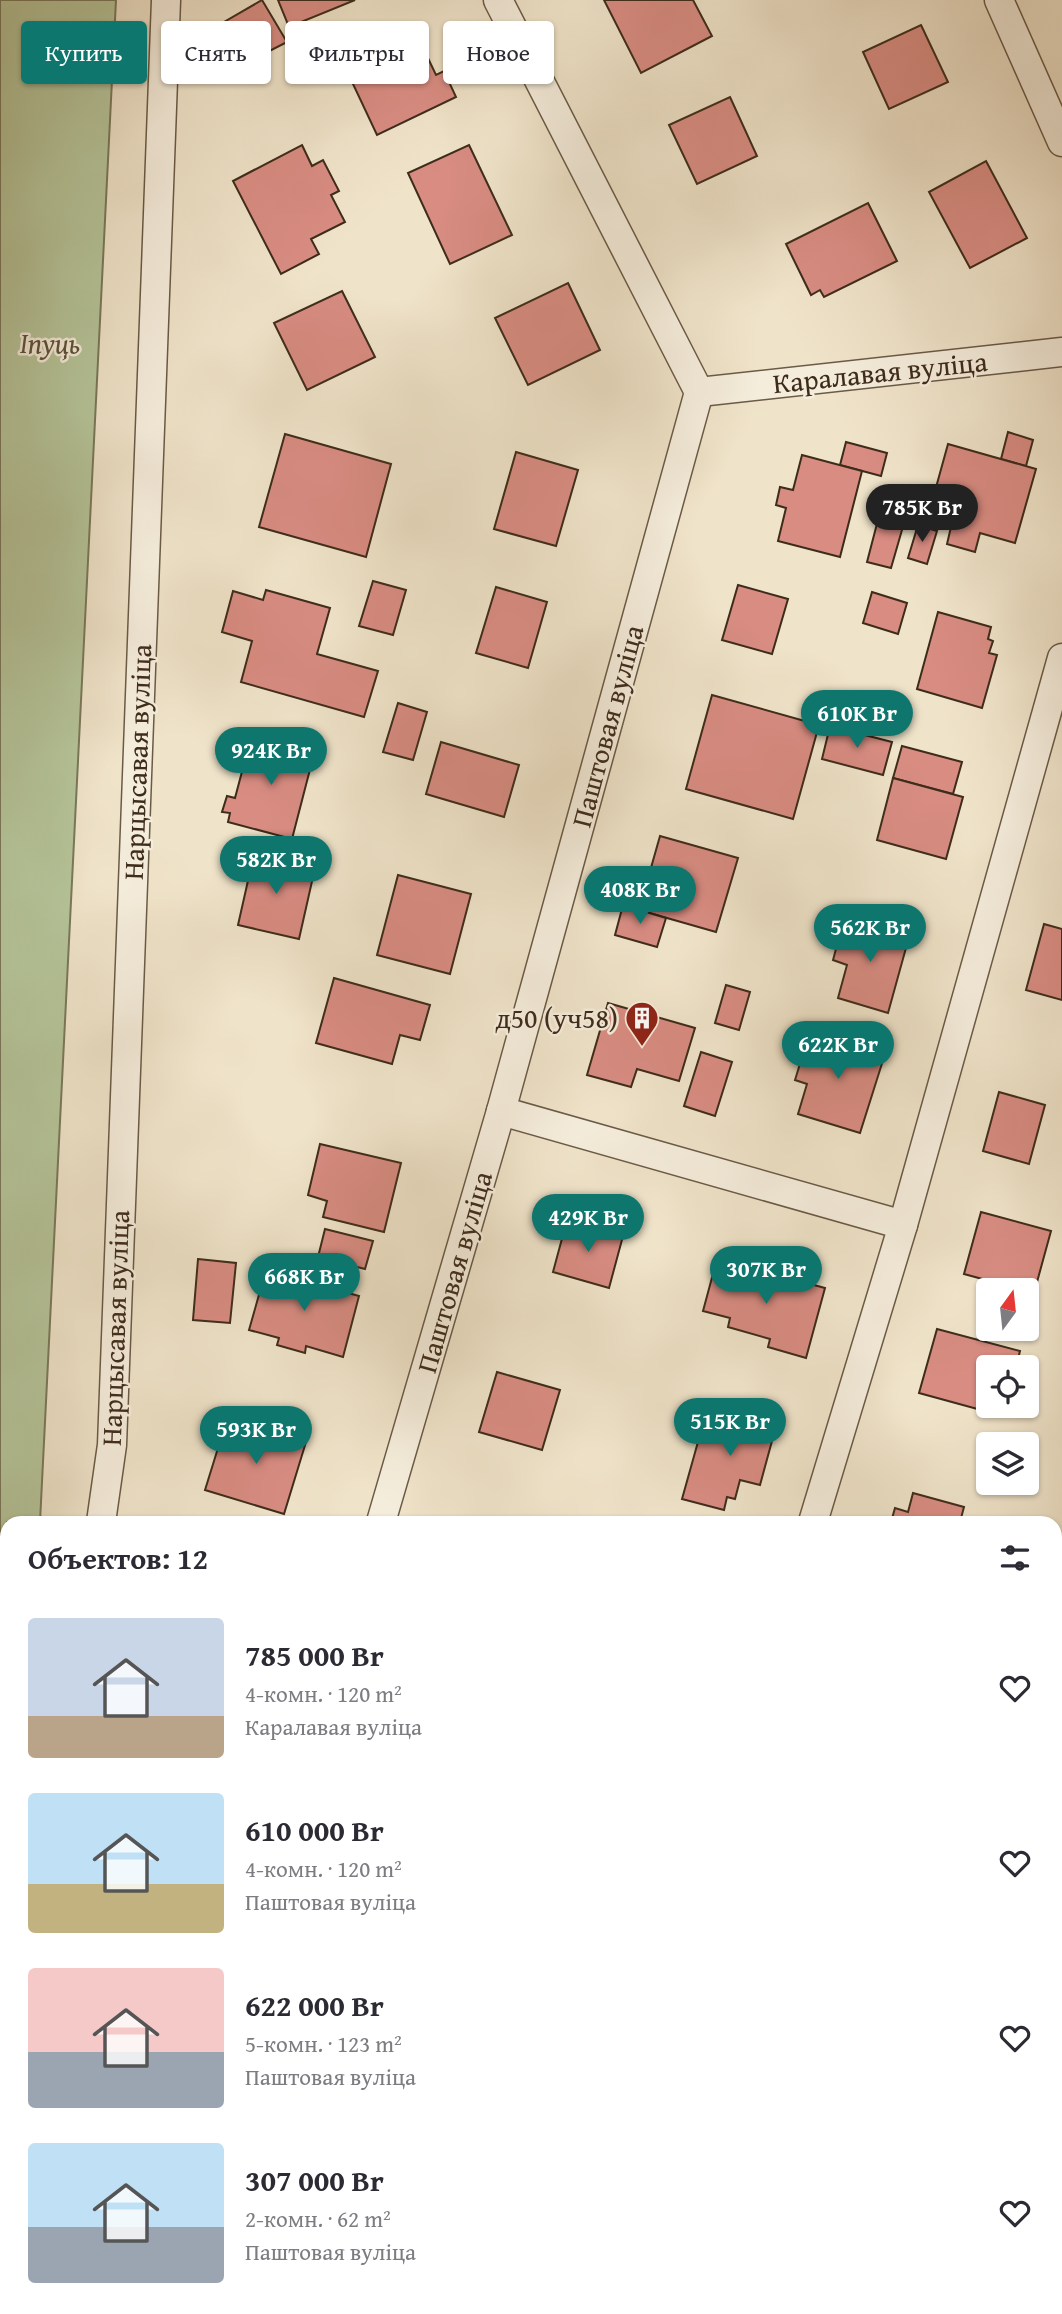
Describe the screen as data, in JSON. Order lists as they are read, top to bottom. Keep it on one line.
{"streets":{"street":["Каралавая вуліца","Паштовая вуліца","Нарцысавая вуліца"]},"crossings":[["Каралавая вуліца","Паштовая вуліца"]],"parks":["Іпуць"],"places":{"building":["д50 (уч58)"]},"north":"top","page":{"chip":["Купить","Снять","Фильтры","Новое"],"price":["785K Br","610K Br","924K Br","582K Br","408K Br","562K Br","622K Br","429K Br","307K Br","668K Br","515K Br","593K Br"],"heading":"Объектов: 12","list":[{"name":"785 000 Br","note":"4-комн. · 120 m² · Каралавая вуліца"},{"name":"610 000 Br","note":"4-комн. · 120 m² · Паштовая вуліца"},{"name":"622 000 Br","note":"5-комн. · 123 m² · Паштовая вуліца"},{"name":"307 000 Br","note":"2-комн. · 62 m² · Паштовая вуліца"}]}}
